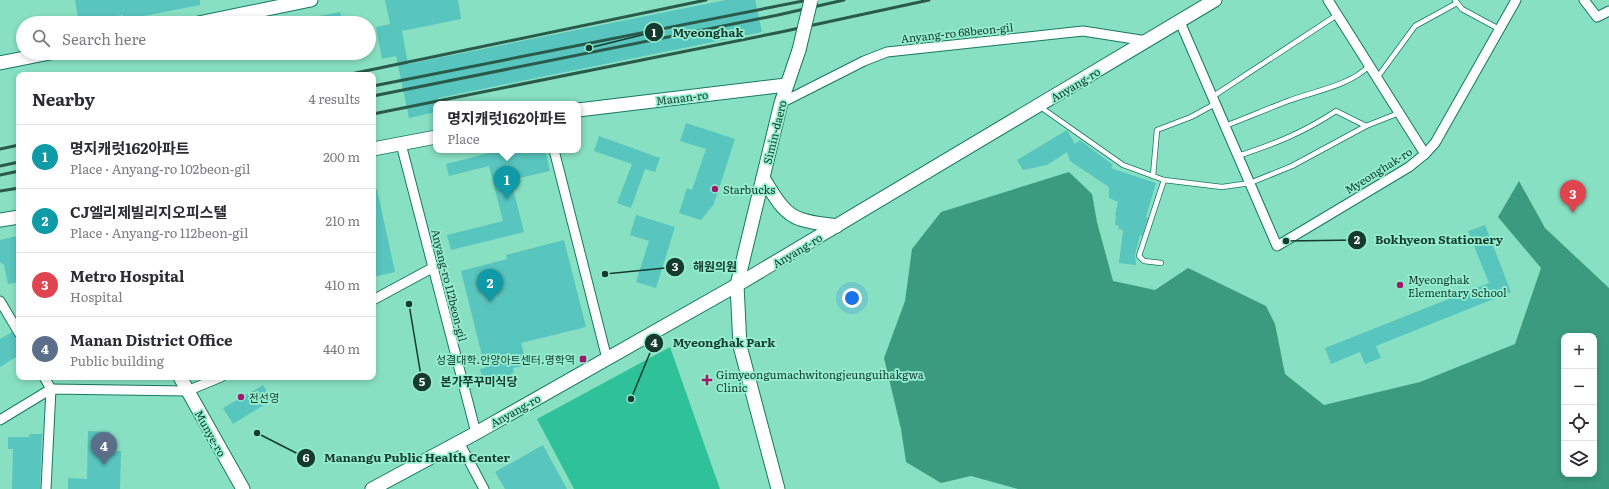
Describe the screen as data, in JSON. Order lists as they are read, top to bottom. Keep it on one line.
{"streets":{"street":["Anyang-ro 68beon-gil","Anyang-ro","Manan-ro","Simin-daero","Myeonghak-ro","Anyang-ro 112beon-gil","Munye-ro"]},"crossings":[["Anyang-ro 68beon-gil","Anyang-ro"],["Anyang-ro 68beon-gil","Simin-daero"],["Anyang-ro","Simin-daero"],["Anyang-ro","Myeonghak-ro"],["Anyang-ro","Anyang-ro 112beon-gil"],["Manan-ro","Simin-daero"]],"places":{"other":["Myeonghak","Starbucks","Bokhyeon Stationery","해원의원","Myeonghak Elementary School","본가쭈꾸미식당","전선영","Myeonghak Park","Manangu Public Health Center"],"transit":["성결대학.안양아트센터.명학역"],"health":["Gimyeongumachwitongjeunguihakgwa Clinic"]},"page":{"search":"Search here","heading":["Nearby","4 results"],"popup":["명지캐럿162아파트","Place"],"list":[{"mark":"1","name":"명지캐럿162아파트","note":"Place · Anyang-ro 102beon-gil","value":"200 m"},{"mark":"2","name":"CJ엘리제빌리지오피스텔","note":"Place · Anyang-ro 112beon-gil","value":"210 m"},{"mark":"3","name":"Metro Hospital","note":"Hospital","value":"410 m"},{"mark":"4","name":"Manan District Office","note":"Public building","value":"440 m"}],"pins":["1","3","2","4"],"map_buttons":["+","−"]}}
